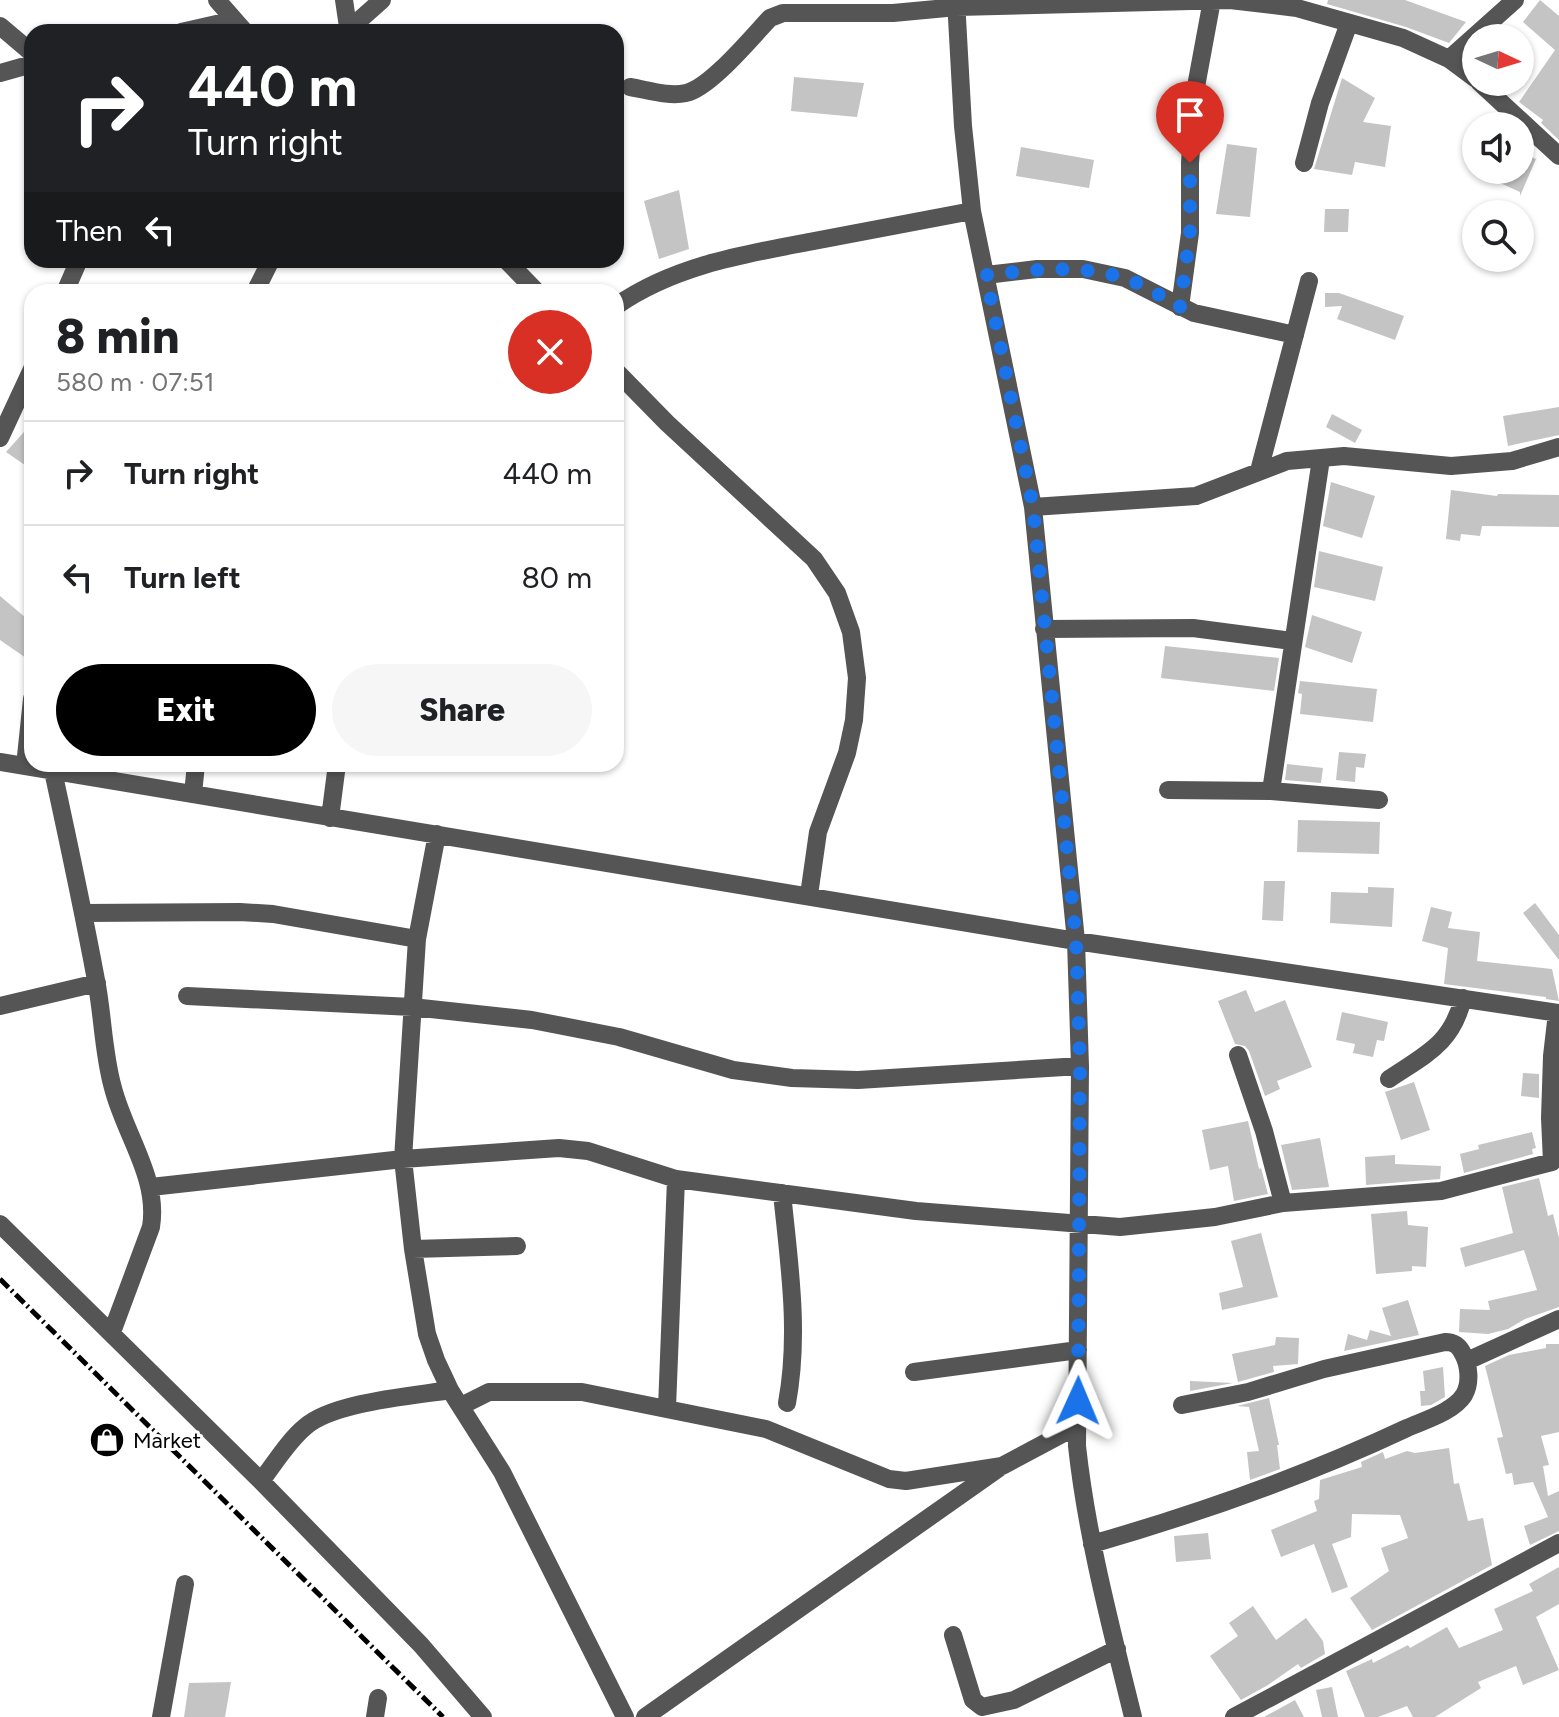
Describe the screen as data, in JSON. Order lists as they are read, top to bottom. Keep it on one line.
{"places":{"shop":["Market"]},"north":"right","page":{"turn":["440 m","Turn right"],"then":"Then","heading":["8 min","580 m · 07:51"],"list":[{"name":"Turn right","value":"440 m"},{"name":"Turn left","value":"80 m"}],"buttons":["Exit","Share"]}}
